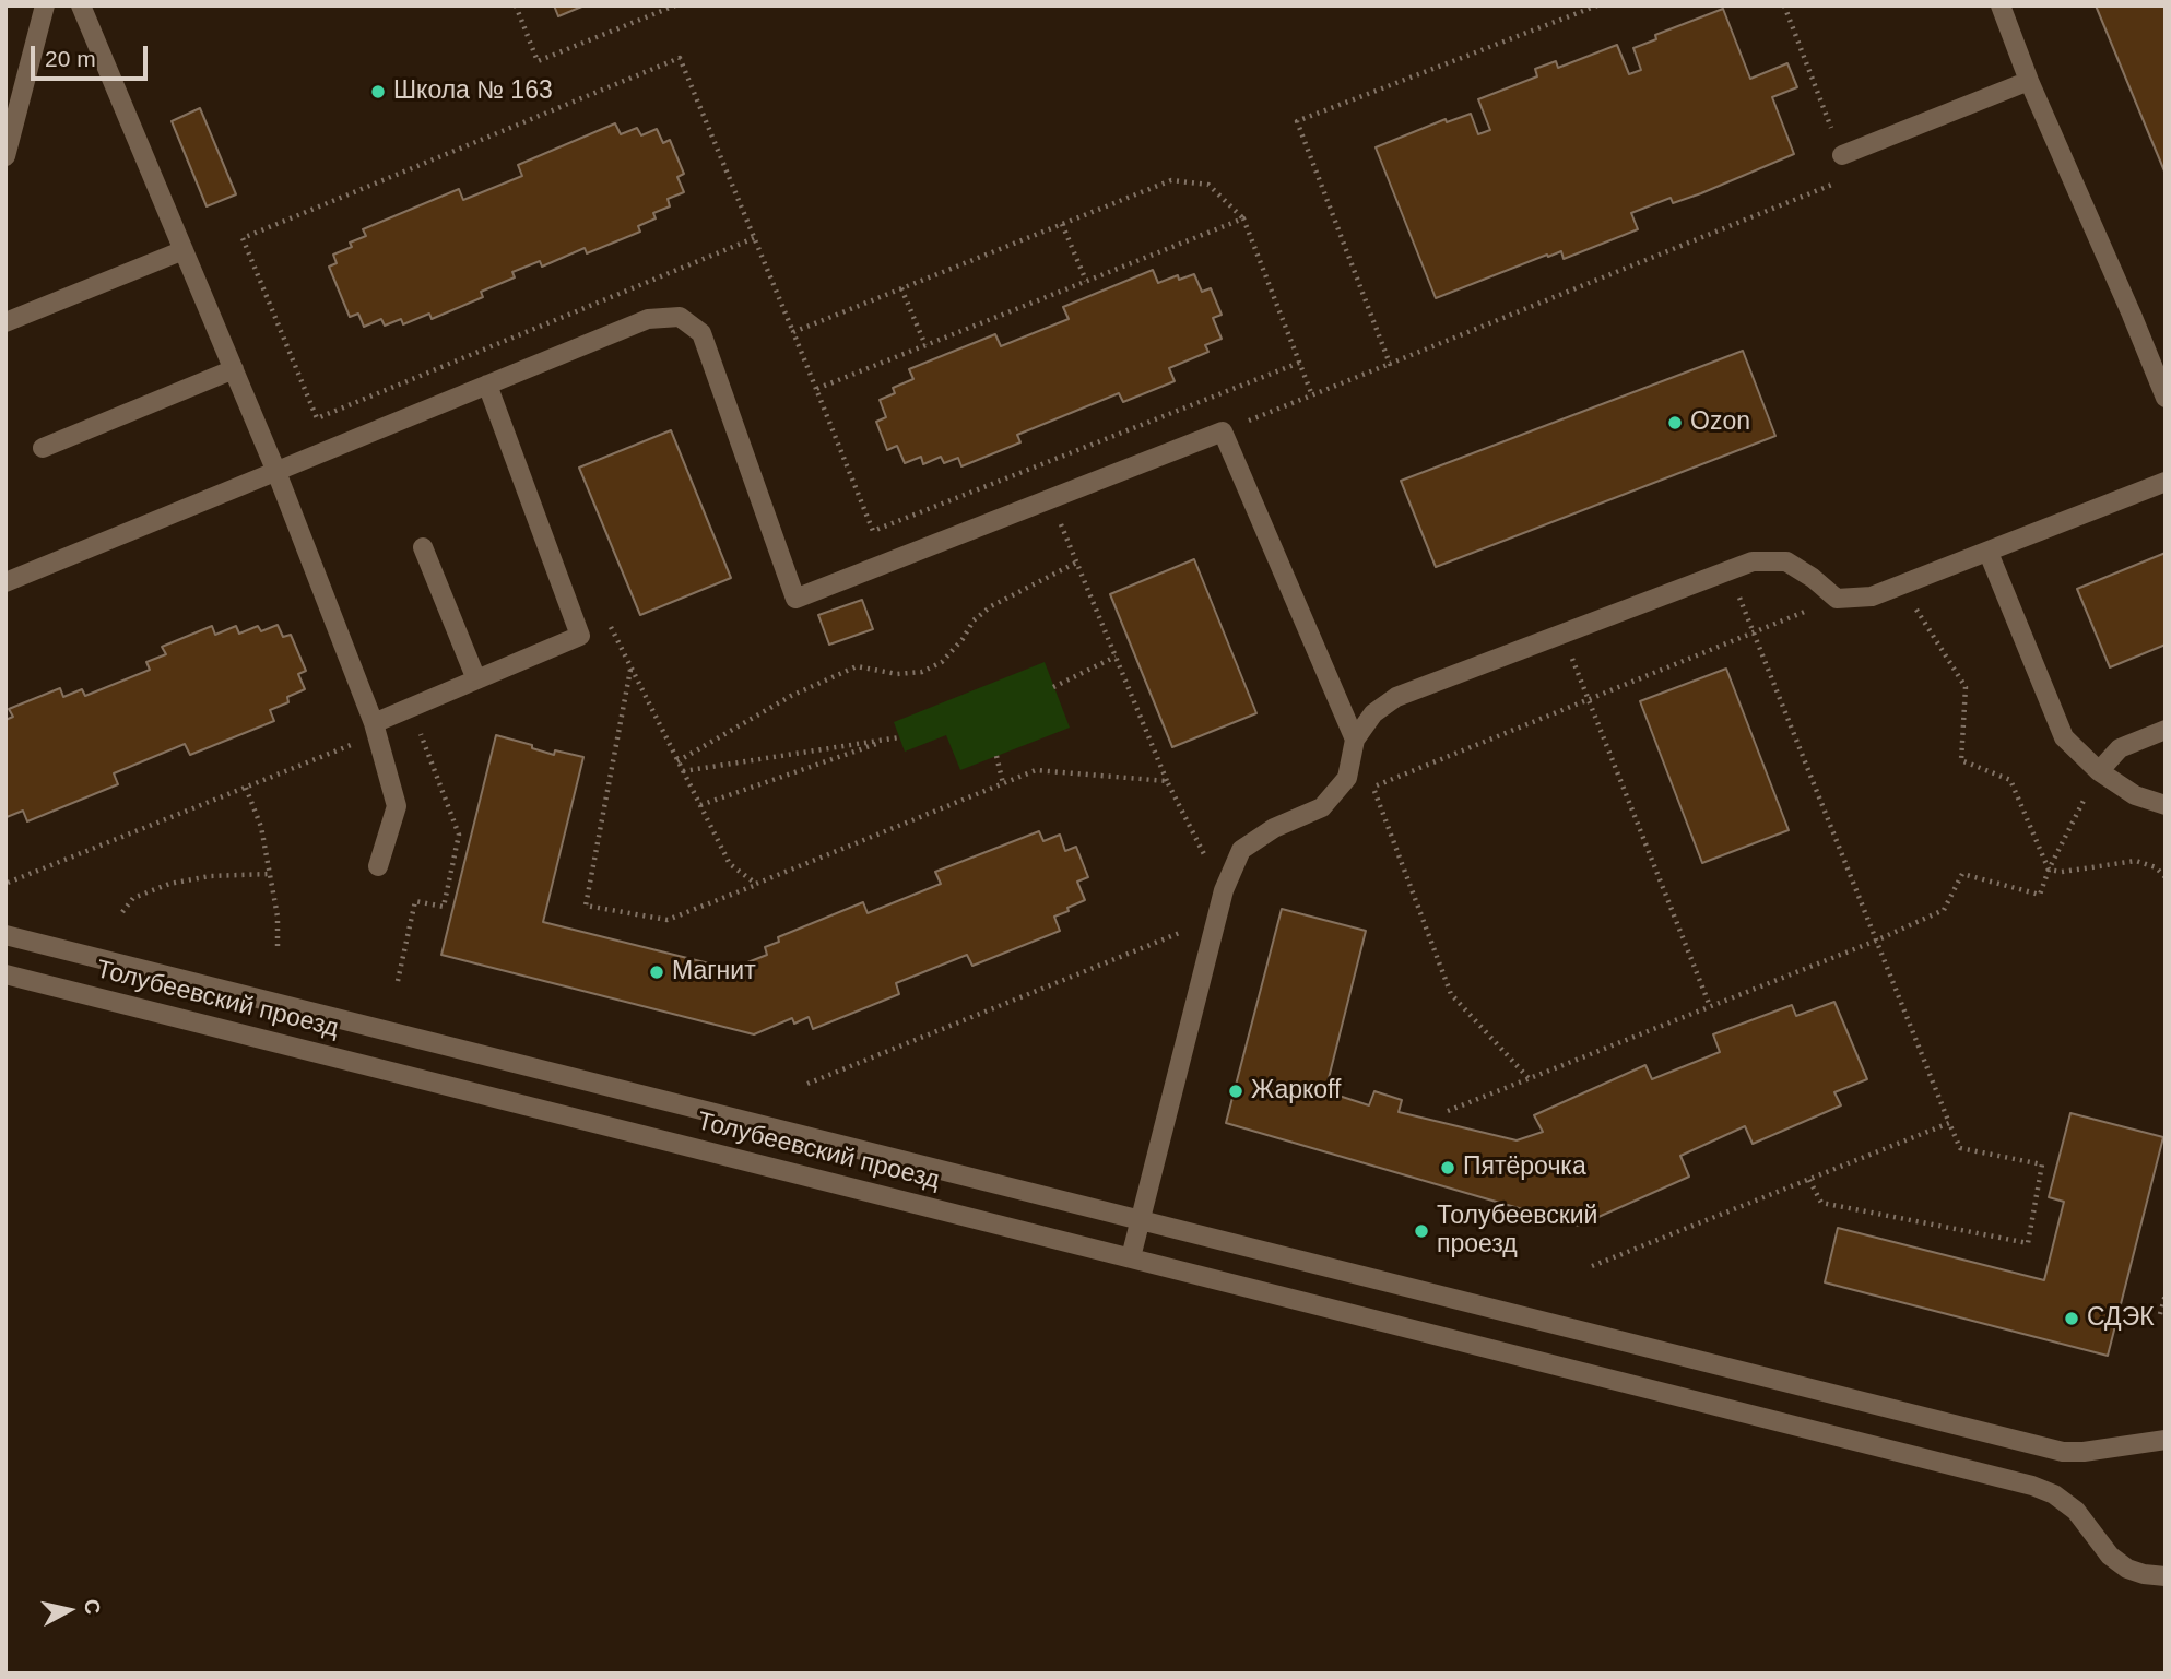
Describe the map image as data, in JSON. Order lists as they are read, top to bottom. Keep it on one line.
{"streets":{"street":["Толубеевский проезд"]},"places":["Школа № 163","Ozon","Магнит","Жаркoff","Пятёрочка","Толубеевский проезд","СДЭК"],"scale_bar":"20 m","north":"right"}
